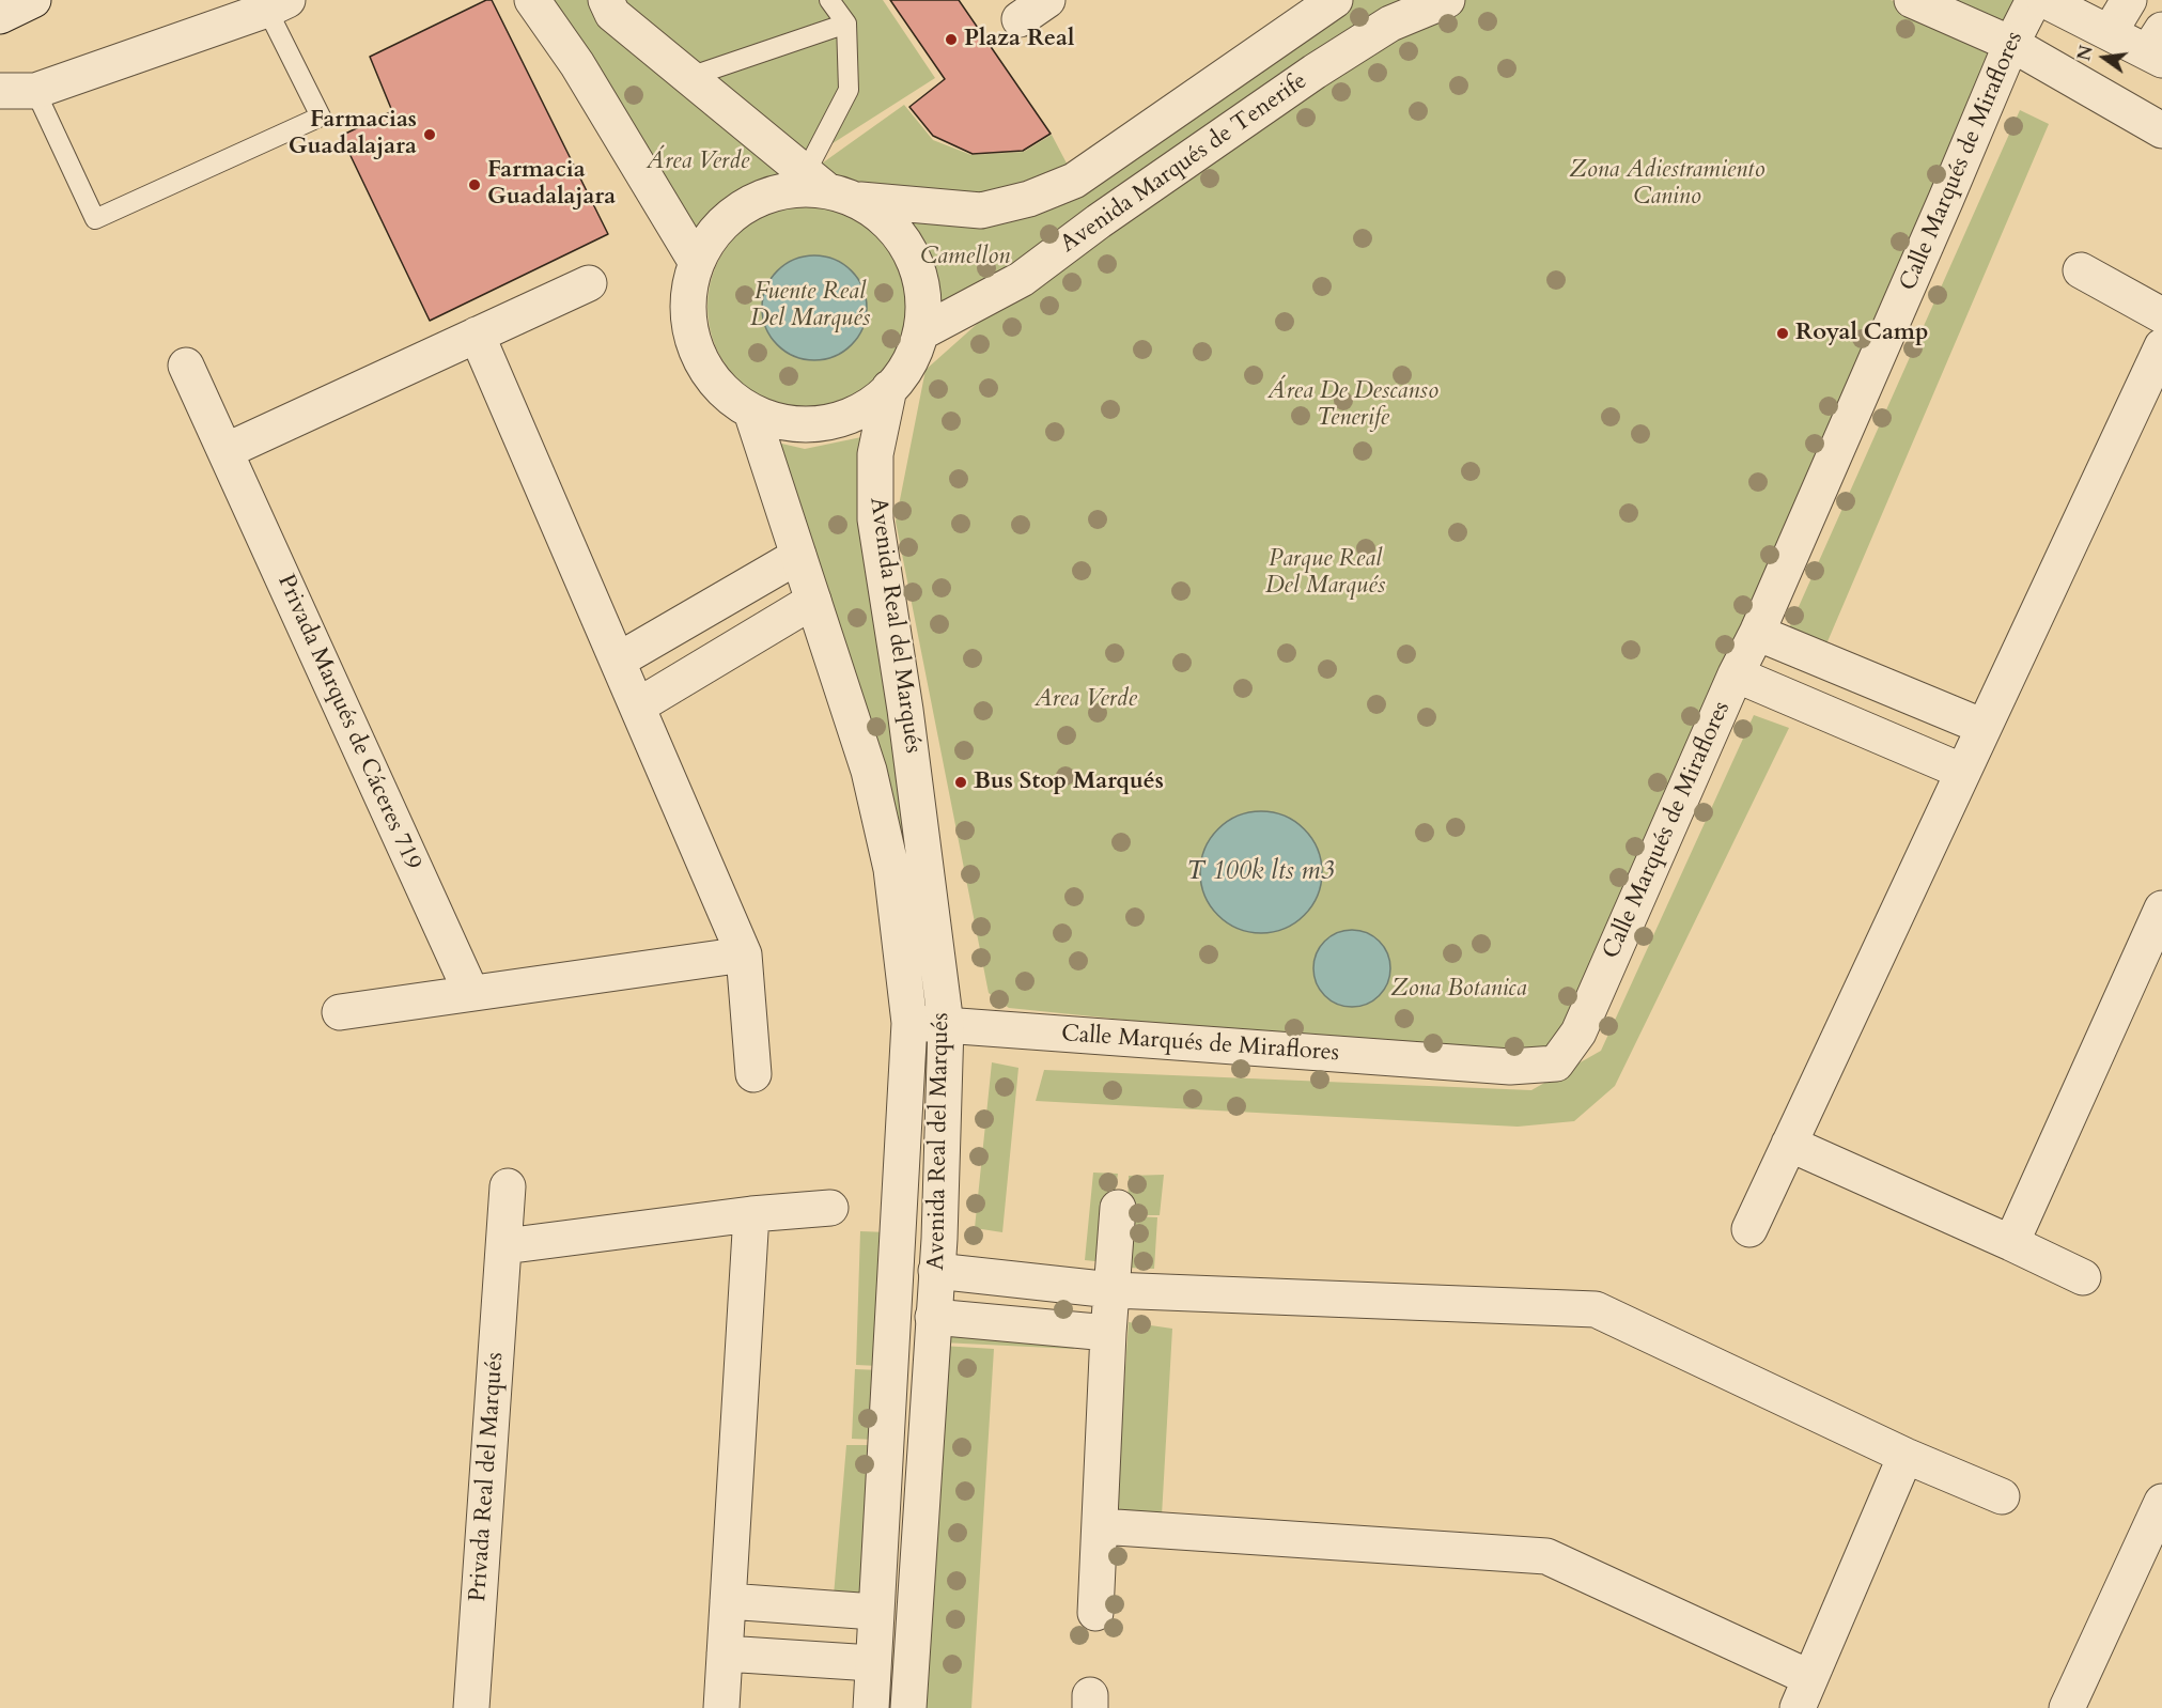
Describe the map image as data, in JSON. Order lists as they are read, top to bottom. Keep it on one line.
{"streets":{"street":["Calle Marqués de Miraflores","Avenida Marqués de Tenerife","Avenida Real del Marqués","Privada Marqués de Cáceres 719","Privada Real del Marqués"]},"crossings":[["Calle Marqués de Miraflores","Avenida Real del Marqués"]],"water":["T 100k lts m3"],"parks":["Área Verde","Zona Adiestramiento Canino","Camellon","Fuente Real Del Marqués","Área De Descanso Tenerife","Parque Real Del Marqués","Area Verde","Zona Botanica"],"places":["Plaza Real","Farmacias Guadalajara","Farmacia Guadalajara","Royal Camp","Bus Stop Marqués"],"north":"left"}
